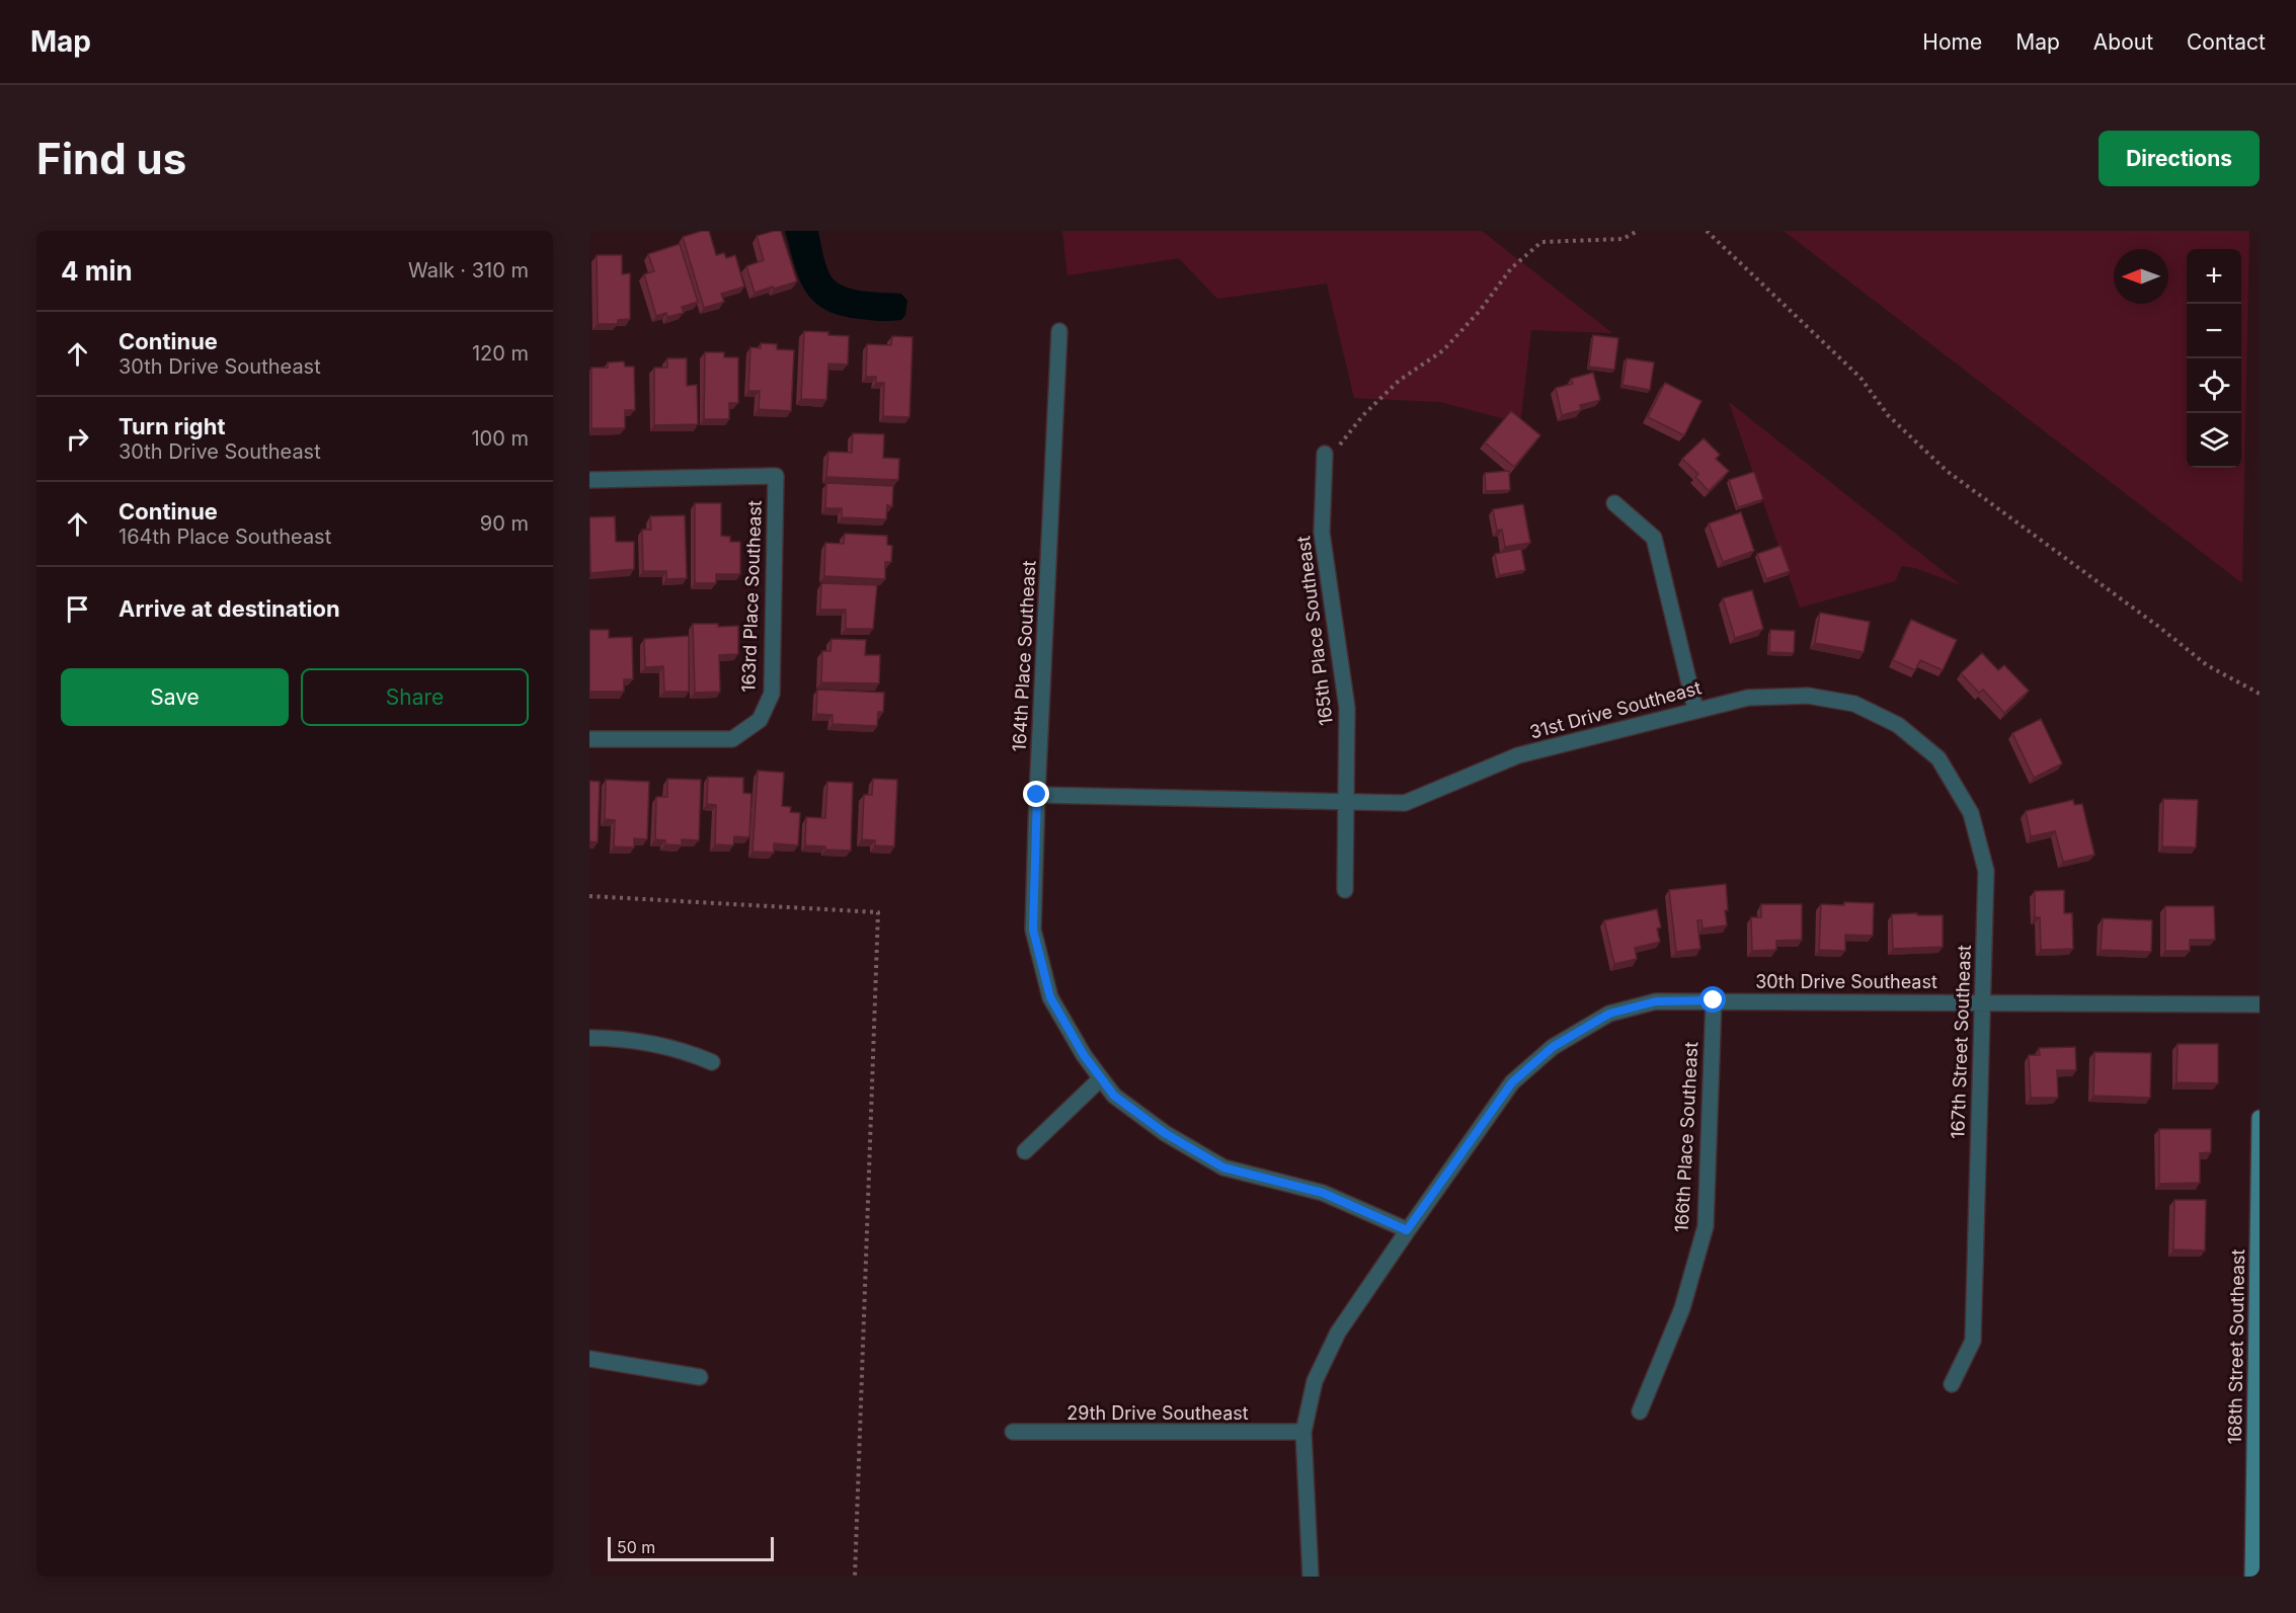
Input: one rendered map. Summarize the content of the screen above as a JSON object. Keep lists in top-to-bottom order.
{
  "streets": {
    "street": [
      "163rd Place Southeast",
      "165th Place Southeast",
      "164th Place Southeast",
      "31st Drive Southeast",
      "30th Drive Southeast",
      "167th Street Southeast",
      "166th Place Southeast",
      "168th Street Southeast",
      "29th Drive Southeast"
    ]
  },
  "crossings": [
    ["165th Place Southeast", "31st Drive Southeast"],
    ["164th Place Southeast", "31st Drive Southeast"],
    ["31st Drive Southeast", "167th Street Southeast"],
    ["30th Drive Southeast", "167th Street Southeast"],
    ["30th Drive Southeast", "166th Place Southeast"]
  ],
  "scale_bar": "50 m",
  "north": "left",
  "page": {
    "header": "Map",
    "nav": [
      "Home",
      "Map",
      "About",
      "Contact"
    ],
    "buttons": [
      "Directions",
      ["Save", "Share"]
    ],
    "title": "Find us",
    "heading": ["4 min", "Walk · 310 m"],
    "map_buttons": ["+", "−"],
    "list": [
      ["Continue", "30th Drive Southeast", "120 m"],
      ["Turn right", "30th Drive Southeast", "100 m"],
      ["Continue", "164th Place Southeast", "90 m"],
      "Arrive at destination"
    ],
    "scale": "50 m"
  }
}
